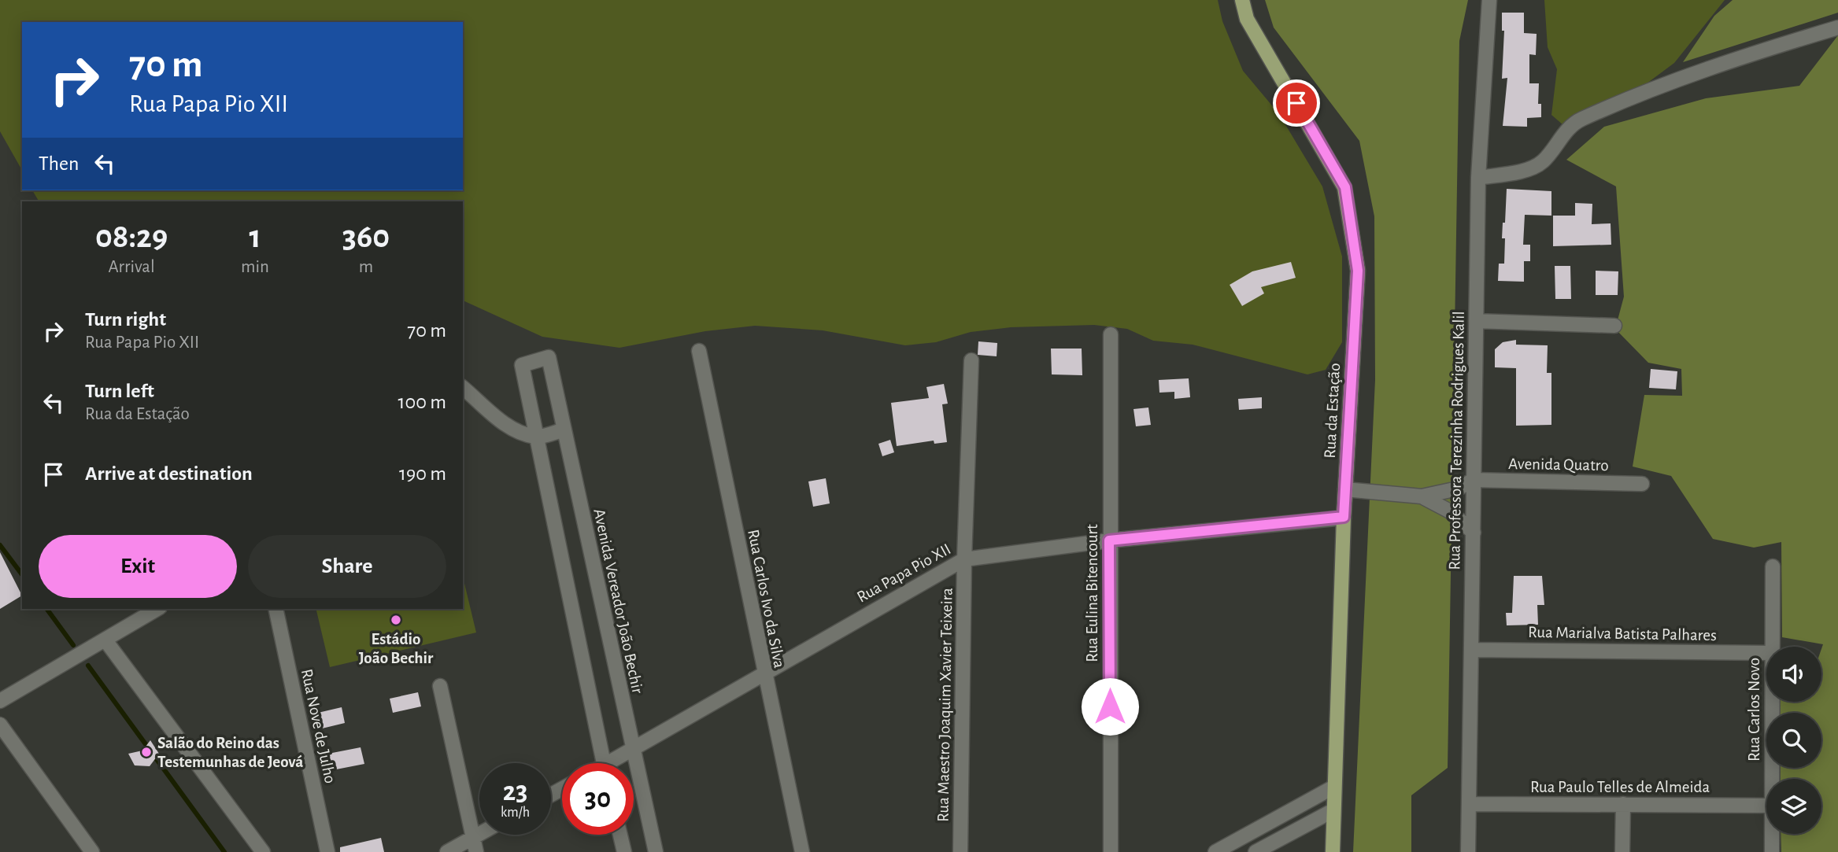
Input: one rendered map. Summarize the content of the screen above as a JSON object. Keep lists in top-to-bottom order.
{
  "streets": {
    "main road": ["Rua da Estação"],
    "street": [
      "Rua Professora Terezinha Rodrigues Kalil",
      "Avenida Quatro",
      "Rua Papa Pio XII",
      "Rua Eulina Bitencourt",
      "Rua Carlos Ivo da Silva",
      "Avenida Vereador João Bechir",
      "Rua Marialva Batista Palhares",
      "Rua Maestro Joaquim Xavier Teixeira",
      "Rua Carlos Novo",
      "Rua Nove de Julho",
      "Rua Paulo Telles de Almeida"
    ]
  },
  "crossings": [
    ["Rua da Estação", "Rua Papa Pio XII"],
    ["Rua Professora Terezinha Rodrigues Kalil", "Avenida Quatro"],
    ["Rua Professora Terezinha Rodrigues Kalil", "Rua Marialva Batista Palhares"],
    ["Rua Professora Terezinha Rodrigues Kalil", "Rua Paulo Telles de Almeida"],
    ["Rua Papa Pio XII", "Rua Eulina Bitencourt"],
    ["Rua Papa Pio XII", "Rua Carlos Ivo da Silva"],
    ["Rua Papa Pio XII", "Avenida Vereador João Bechir"],
    ["Rua Papa Pio XII", "Rua Maestro Joaquim Xavier Teixeira"]
  ],
  "places": ["Estádio João Bechir", "Salão do Reino das Testemunhas de Jeová"],
  "page": {
    "turn": ["70 m", "Rua Papa Pio XII"],
    "then": "Then",
    "eta": [
      "08:29",
      "Arrival",
      "1",
      "min",
      "360",
      "m"
    ],
    "list": [
      {
        "name": "Turn right",
        "note": "Rua Papa Pio XII",
        "value": "70 m"
      },
      {
        "name": "Turn left",
        "note": "Rua da Estação",
        "value": "100 m"
      },
      {
        "name": "Arrive at destination",
        "value": "190 m"
      }
    ],
    "buttons": ["Exit", "Share"],
    "speed": "23 km/h",
    "limit": "30"
  }
}
